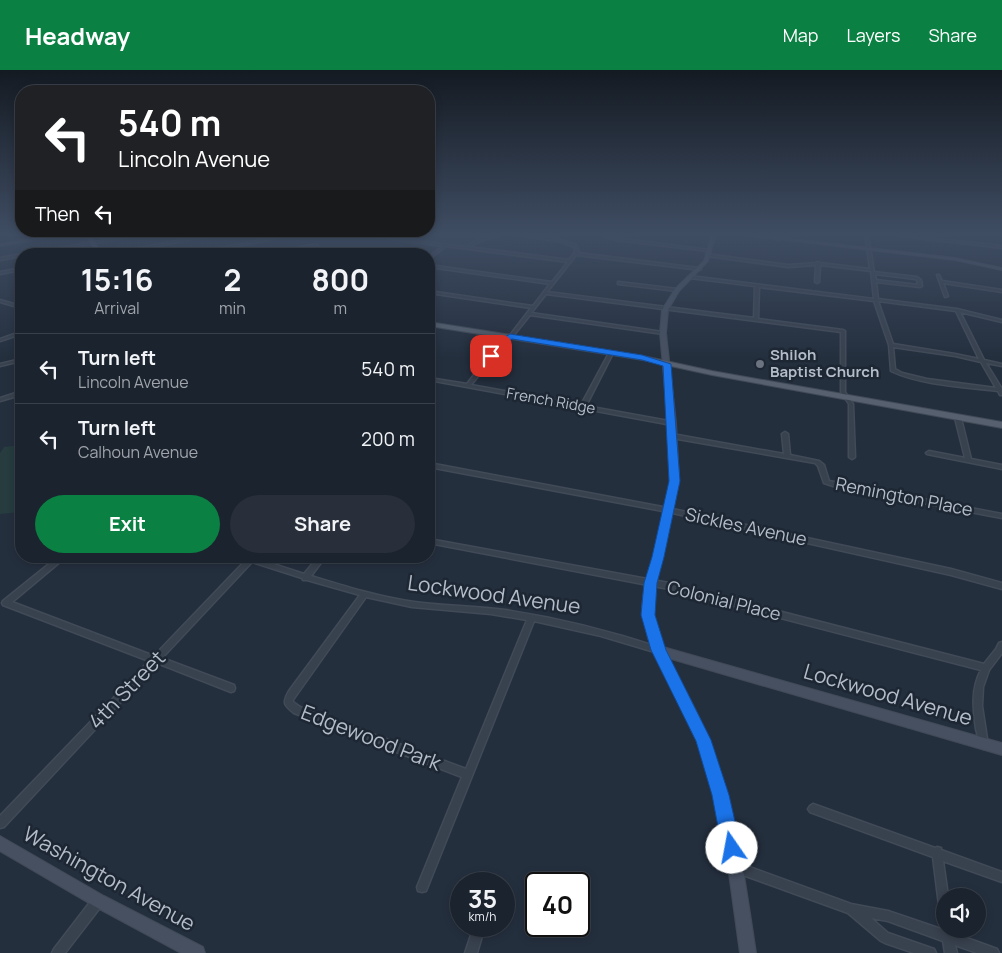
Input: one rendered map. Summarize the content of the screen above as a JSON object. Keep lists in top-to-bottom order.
{
  "streets": {
    "street": [
      "French Ridge",
      "Remington Place",
      "Sickles Avenue",
      "Lockwood Avenue",
      "Colonial Place",
      "4th Street",
      "Edgewood Park",
      "Washington Avenue"
    ]
  },
  "crossings": [
    ["Lockwood Avenue", "Edgewood Park"]
  ],
  "places": ["Shiloh Baptist Church"],
  "page": {
    "header": "Headway",
    "nav": ["Map", "Layers", "Share"],
    "turn": ["540 m", "Lincoln Avenue"],
    "then": "Then",
    "eta": [
      "15:16",
      "Arrival",
      "2",
      "min",
      "800",
      "m"
    ],
    "list": [
      {
        "name": "Turn left",
        "note": "Lincoln Avenue",
        "value": "540 m"
      },
      {
        "name": "Turn left",
        "note": "Calhoun Avenue",
        "value": "200 m"
      }
    ],
    "buttons": ["Exit", "Share"],
    "speed": "35 km/h",
    "limit": "40"
  }
}
